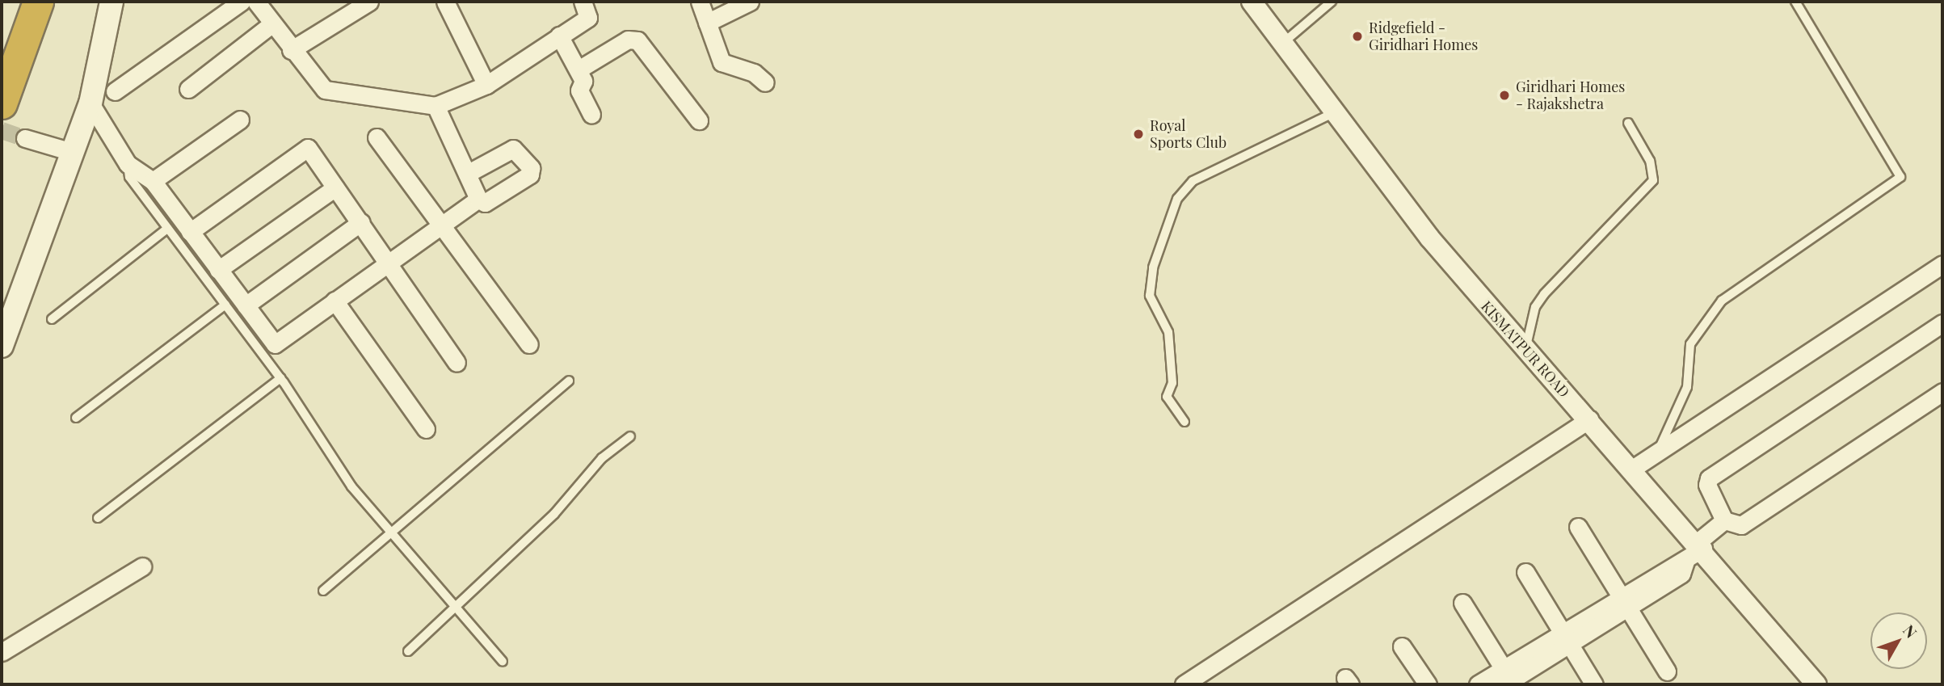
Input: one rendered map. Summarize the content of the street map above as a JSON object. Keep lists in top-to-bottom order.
{
  "streets": {
    "street": ["KISMATPUR ROAD"]
  },
  "places": ["Ridgefield - Giridhari Homes", "Giridhari Homes - Rajakshetra", "Royal Sports Club"],
  "north": "top right"
}
